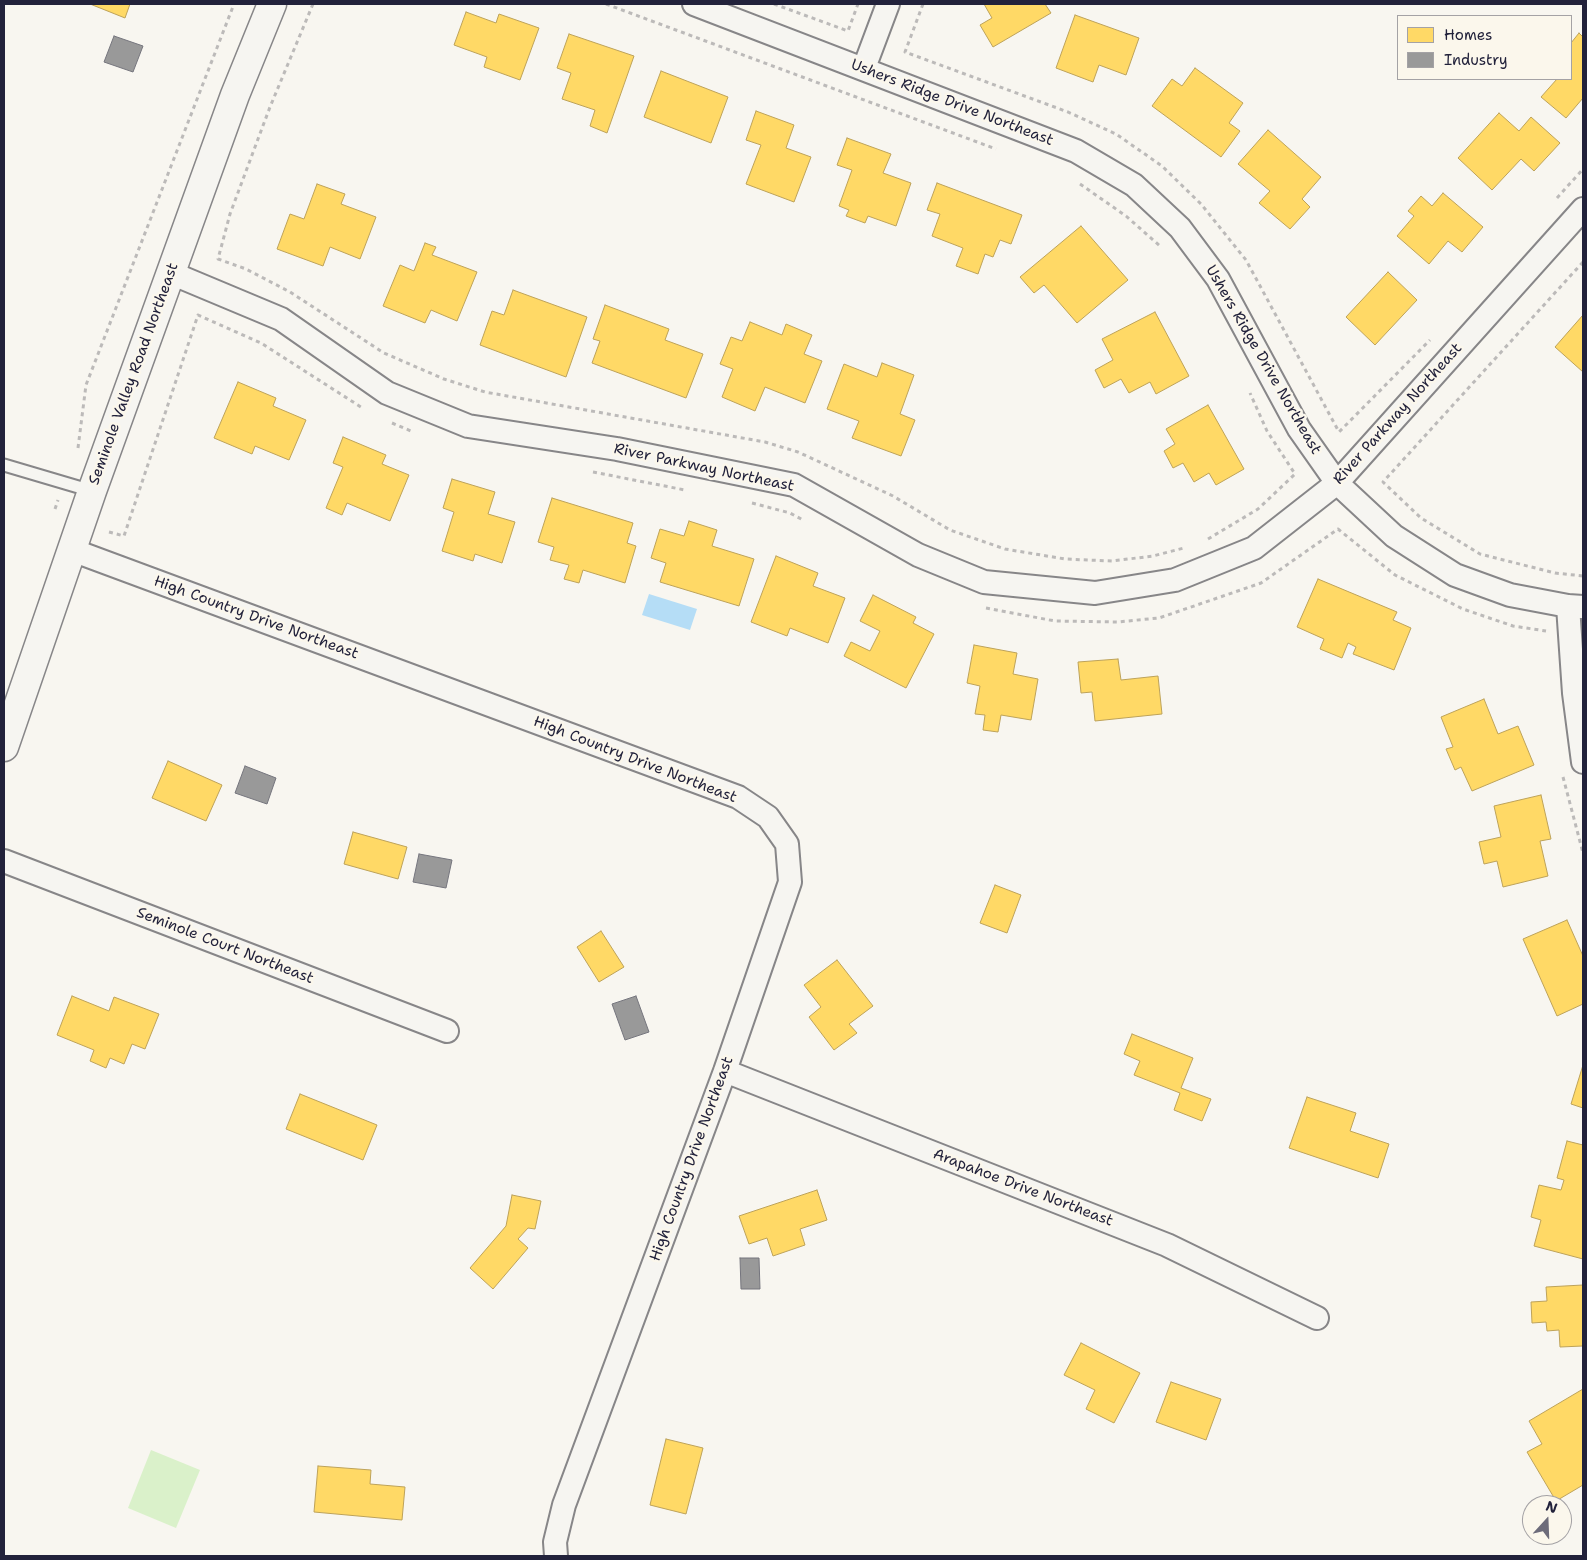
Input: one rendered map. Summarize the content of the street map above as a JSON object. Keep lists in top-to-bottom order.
{
  "streets": {
    "street": [
      "Ushers Ridge Drive Northeast",
      "Seminole Valley Road Northeast",
      "River Parkway Northeast",
      "High Country Drive Northeast",
      "Seminole Court Northeast",
      "Arapahoe Drive Northeast"
    ]
  },
  "crossings": [
    ["Ushers Ridge Drive Northeast", "River Parkway Northeast"],
    ["Seminole Valley Road Northeast", "River Parkway Northeast"],
    ["Seminole Valley Road Northeast", "High Country Drive Northeast"],
    ["High Country Drive Northeast", "Arapahoe Drive Northeast"]
  ],
  "legend": ["Homes", "Industry"],
  "north": "top"
}
